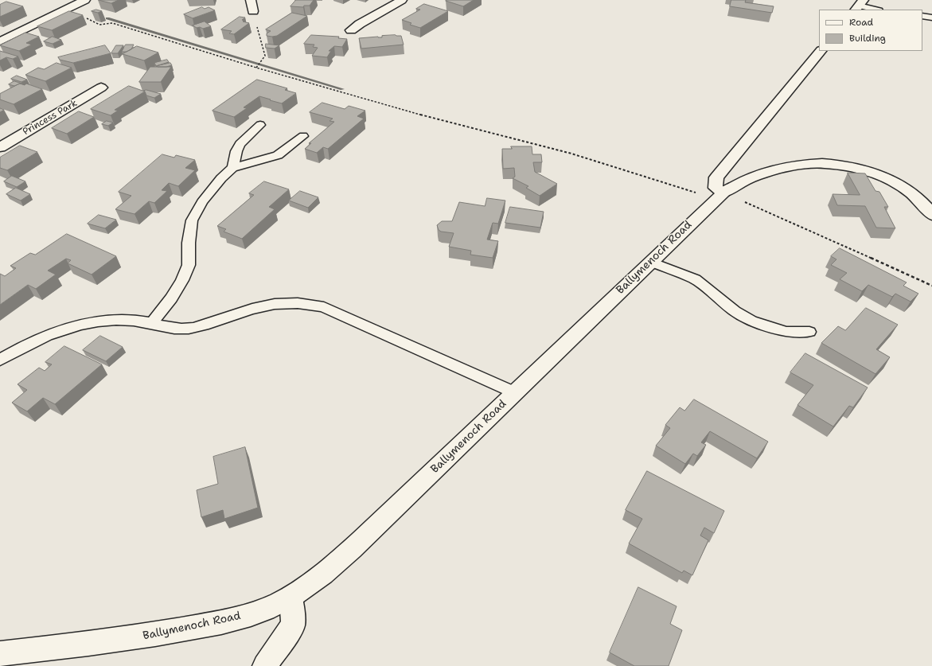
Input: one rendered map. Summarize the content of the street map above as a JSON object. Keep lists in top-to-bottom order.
{
  "streets": {
    "street": ["Princess Park", "Ballymenoch Road"]
  },
  "legend": ["Road", "Building"]
}
